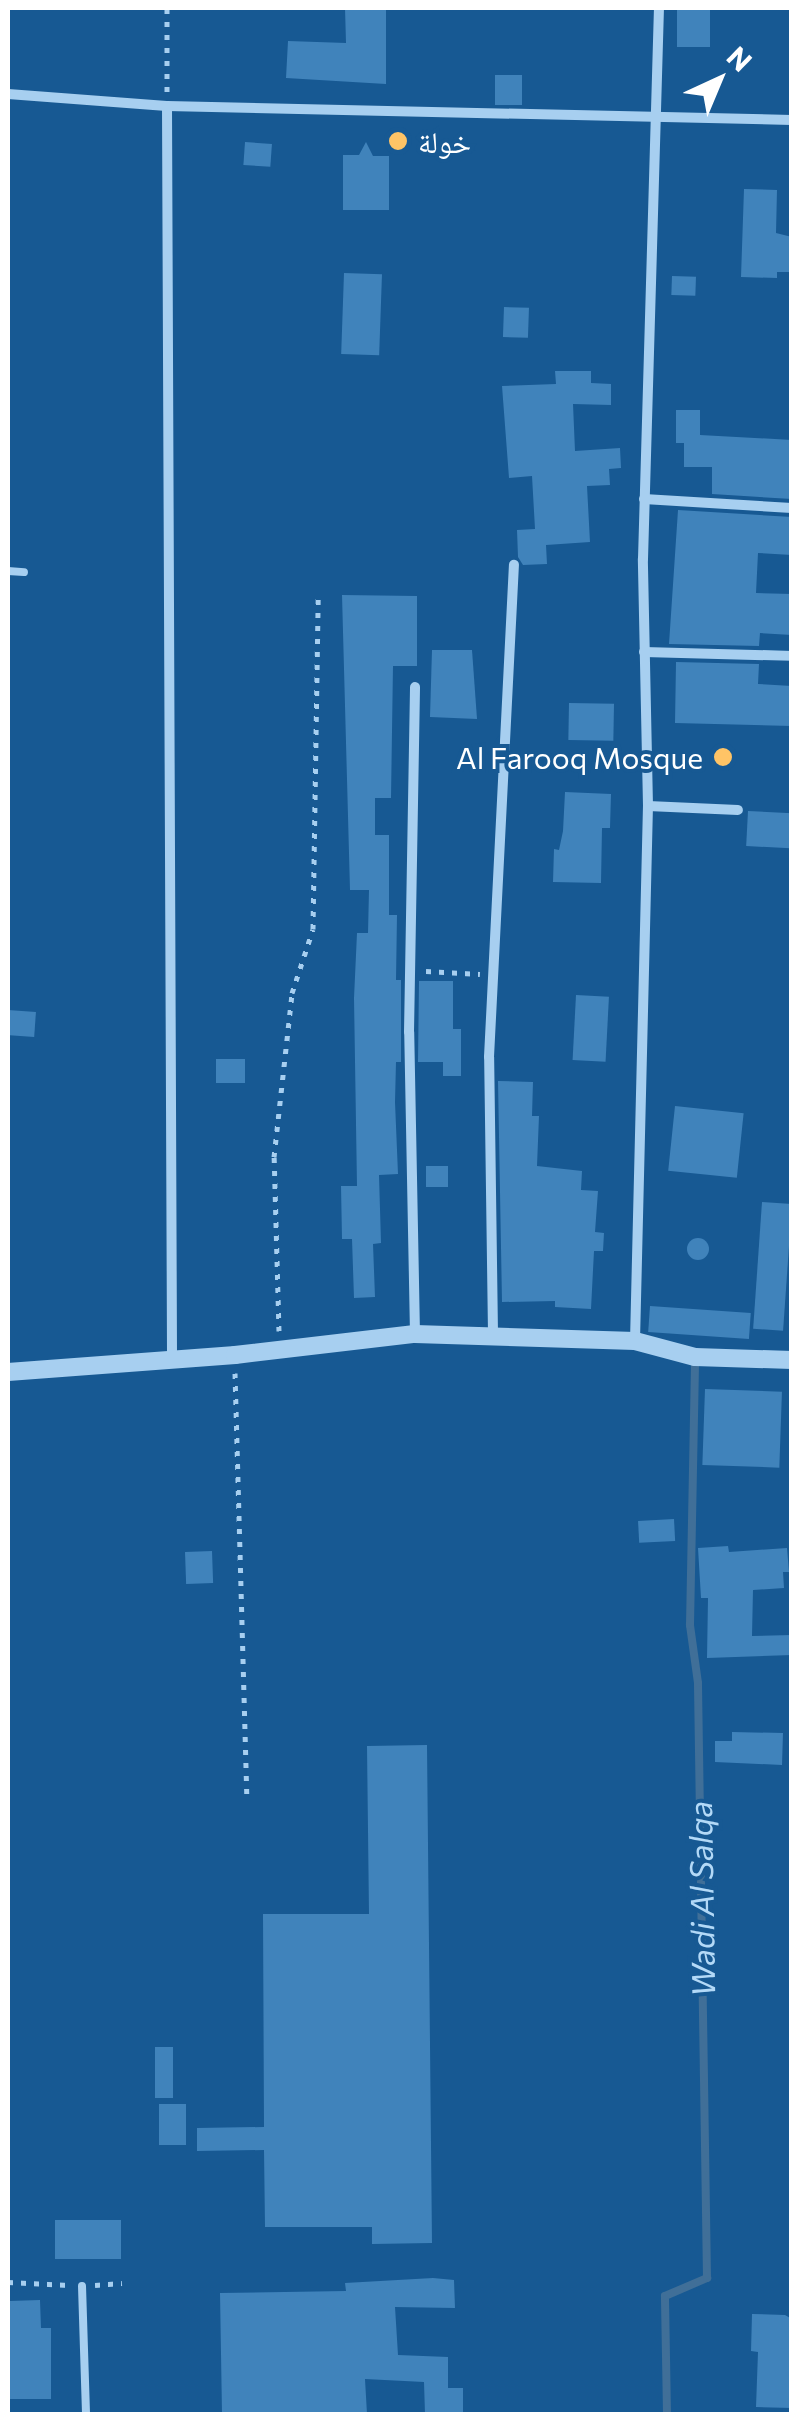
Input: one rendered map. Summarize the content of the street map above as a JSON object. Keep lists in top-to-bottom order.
{
  "water": ["Wadi Al Salqa"],
  "places": ["خولة", "Al Farooq Mosque"],
  "north": "top right"
}
